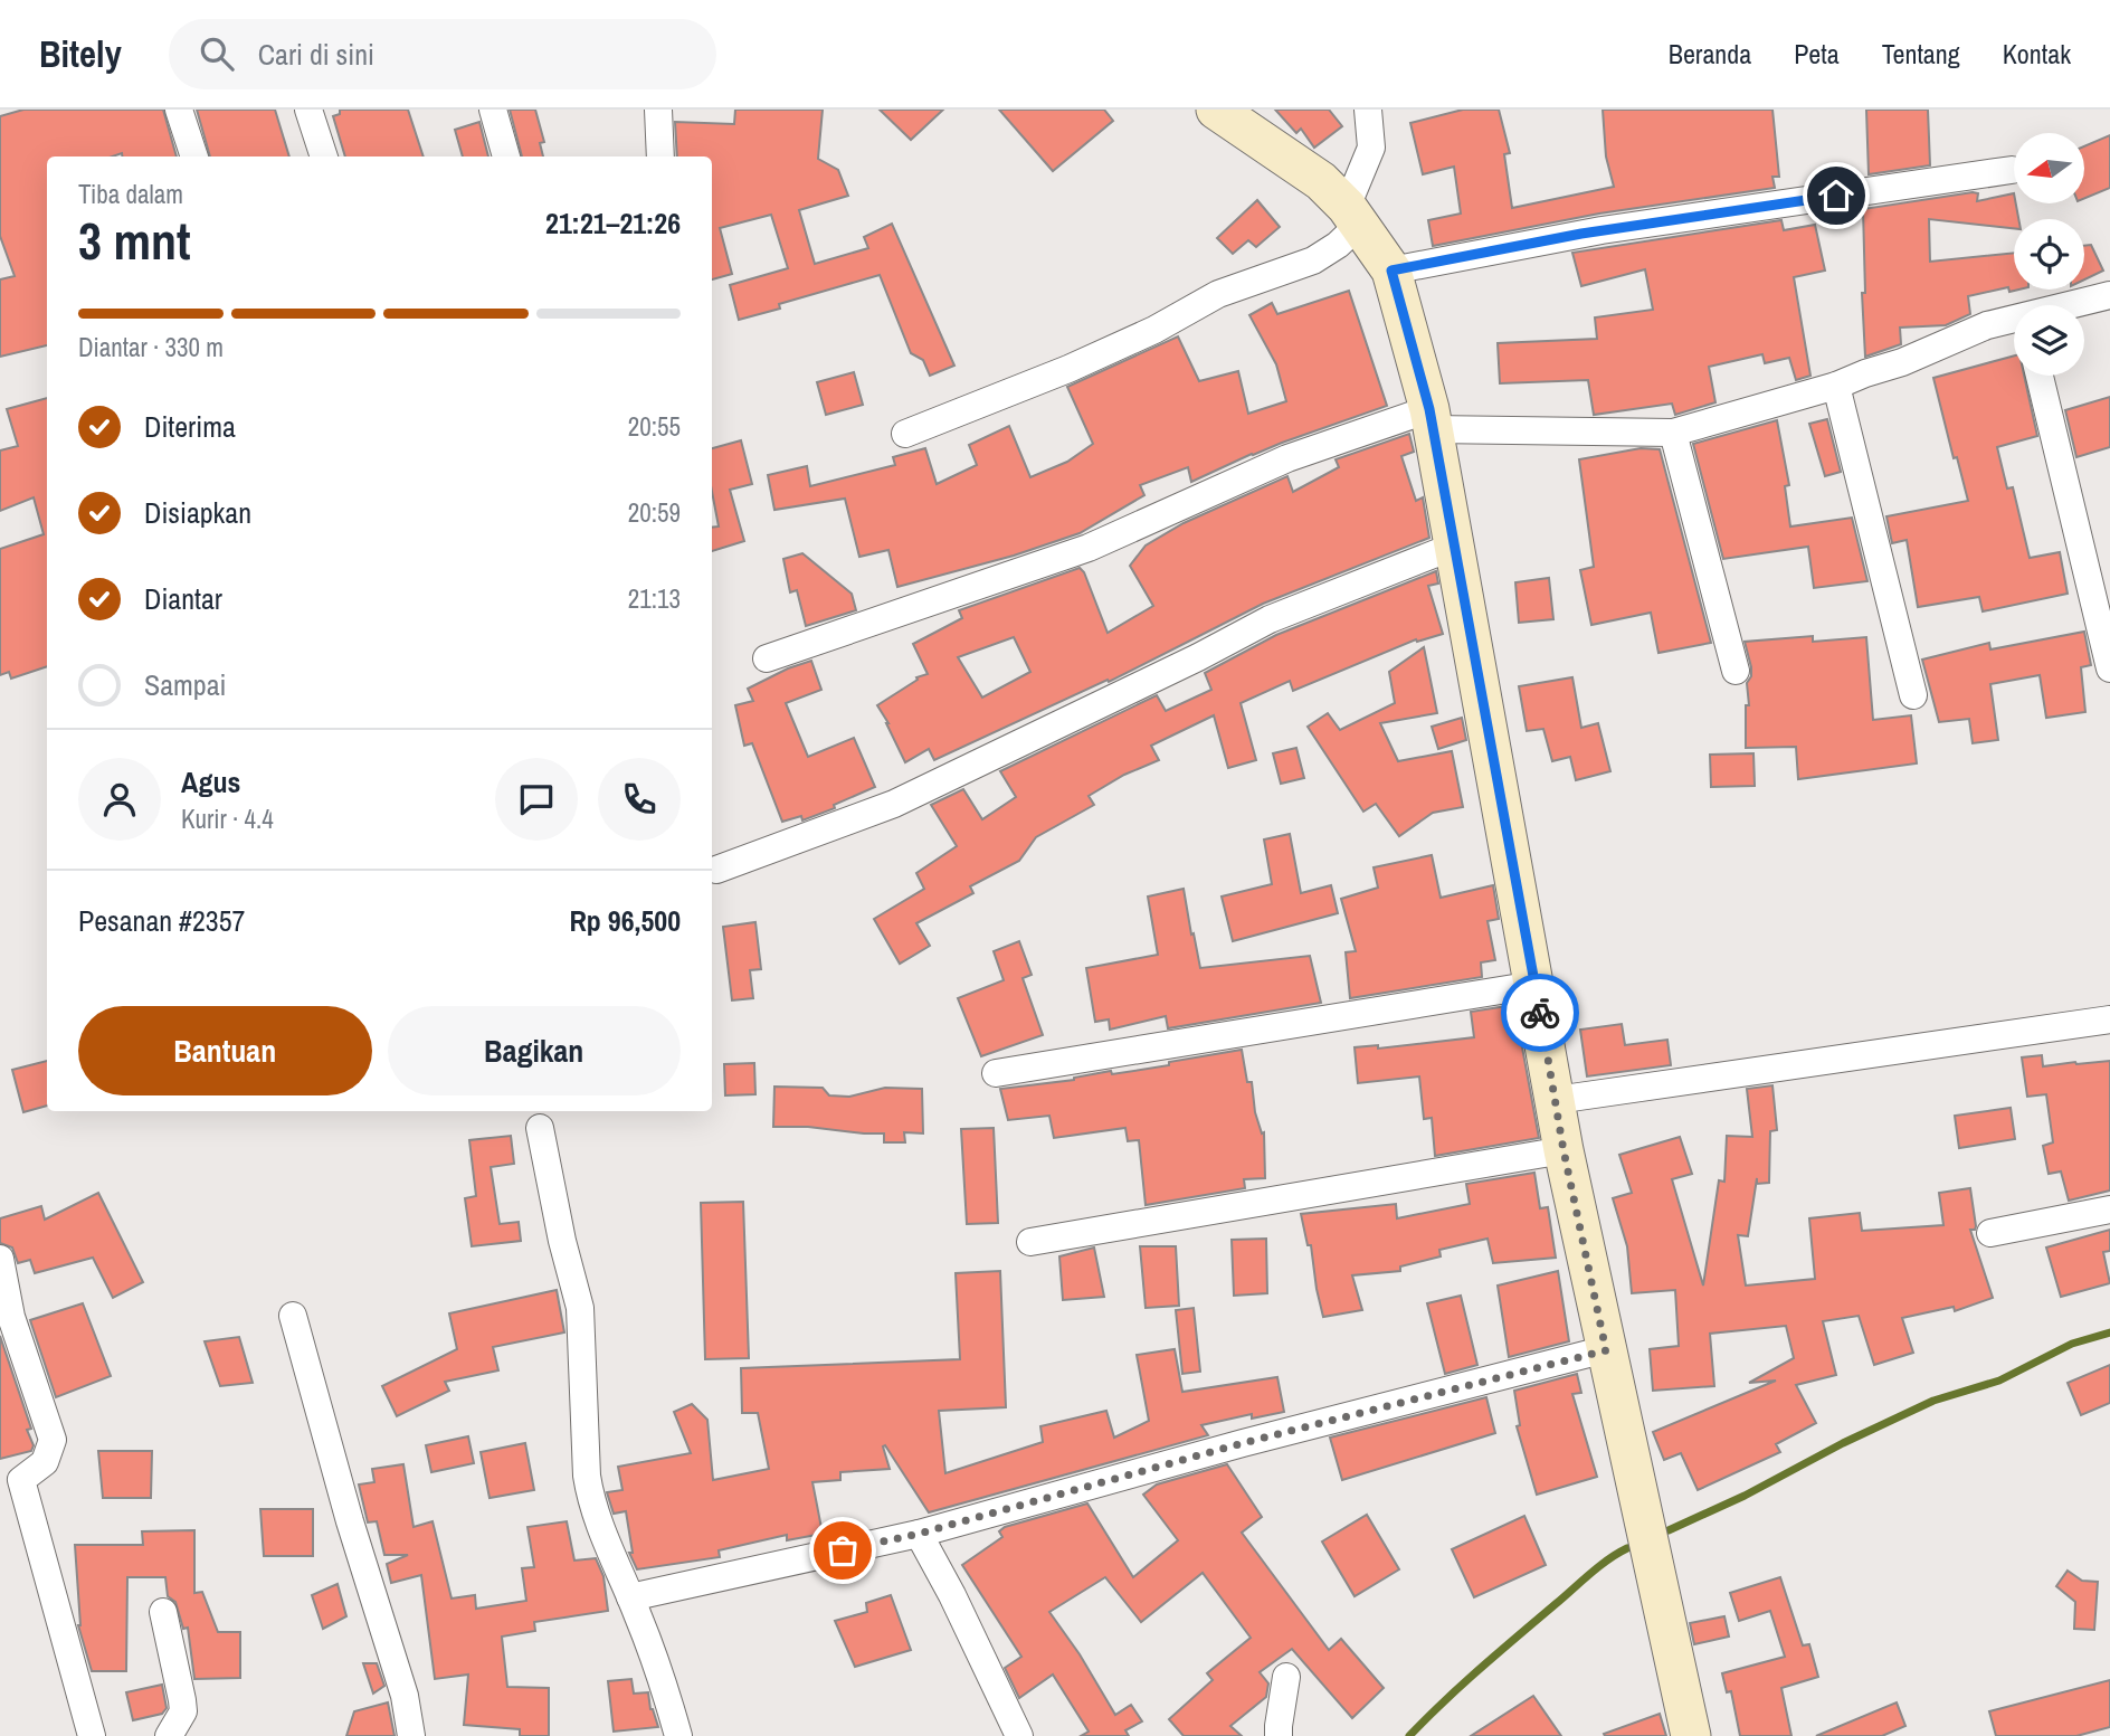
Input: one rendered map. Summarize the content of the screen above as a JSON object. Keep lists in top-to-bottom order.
{
  "north": "left",
  "page": {
    "header": "Bitely",
    "search": "Cari di sini",
    "nav": [
      "Beranda",
      "Peta",
      "Tentang",
      "Kontak"
    ],
    "heading": ["3 mnt", "Tiba dalam", "21:21–21:26"],
    "panel": [
      "Agus",
      "Kurir · 4.4",
      "Pesanan #2357",
      "Rp 96,500"
    ],
    "bar": "Diantar · 330 m",
    "list": [
      ["Diterima", "20:55"],
      ["Disiapkan", "20:59"],
      ["Diantar", "21:13"],
      "Sampai"
    ],
    "buttons": ["Bantuan", "Bagikan"]
  }
}
